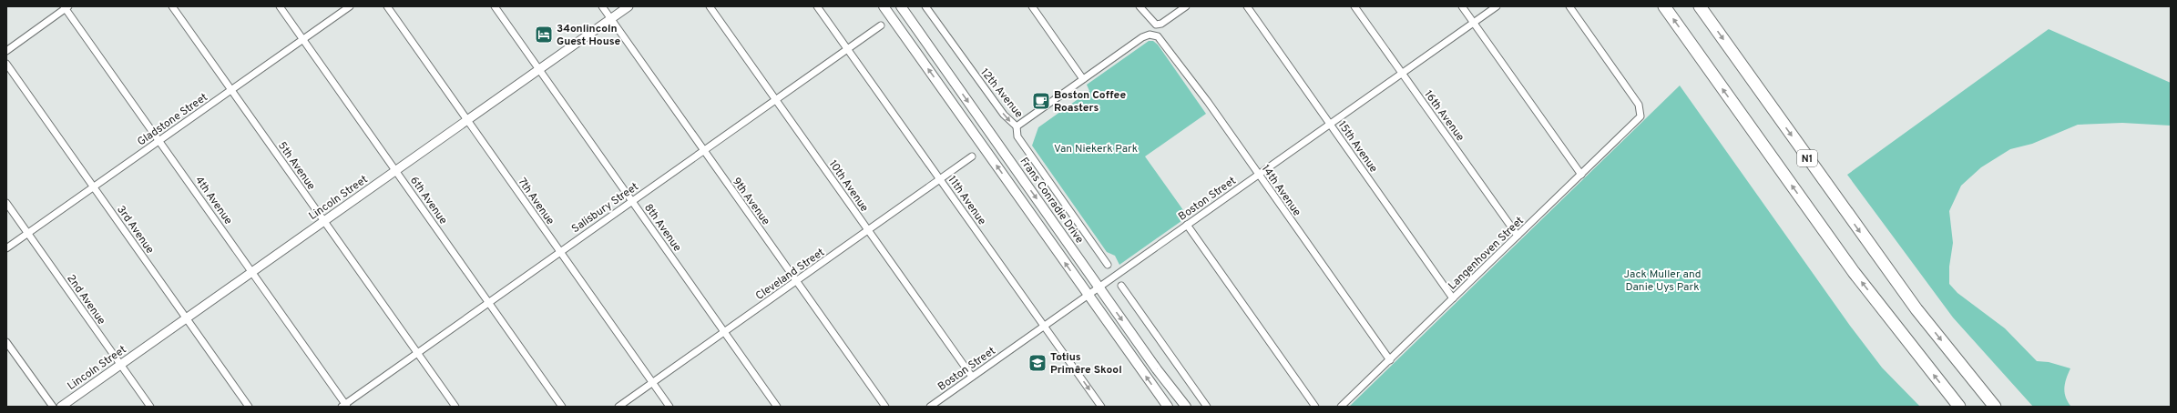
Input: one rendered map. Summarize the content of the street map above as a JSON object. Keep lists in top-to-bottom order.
{
  "streets": {
    "highway": ["N1"],
    "main road": ["Frans Conradie Drive"],
    "street": [
      "12th Avenue",
      "16th Avenue",
      "Gladstone Street",
      "15th Avenue",
      "5th Avenue",
      "10th Avenue",
      "14th Avenue",
      "Lincoln Street",
      "Boston Street",
      "4th Avenue",
      "6th Avenue",
      "11th Avenue",
      "7th Avenue",
      "9th Avenue",
      "Salisbury Street",
      "8th Avenue",
      "3rd Avenue",
      "Langenhoven Street",
      "Cleveland Street",
      "2nd Avenue"
    ]
  },
  "crossings": [
    ["16th Avenue", "Boston Street"],
    ["16th Avenue", "Langenhoven Street"],
    ["Gladstone Street", "5th Avenue"],
    ["Gladstone Street", "4th Avenue"],
    ["Gladstone Street", "6th Avenue"],
    ["Gladstone Street", "3rd Avenue"],
    ["Gladstone Street", "2nd Avenue"],
    ["15th Avenue", "Boston Street"],
    ["15th Avenue", "Langenhoven Street"],
    ["5th Avenue", "Lincoln Street"],
    ["5th Avenue", "Salisbury Street"],
    ["10th Avenue", "Boston Street"],
    ["10th Avenue", "Salisbury Street"],
    ["10th Avenue", "Cleveland Street"],
    ["14th Avenue", "Boston Street"],
    ["14th Avenue", "Langenhoven Street"],
    ["Lincoln Street", "4th Avenue"],
    ["Lincoln Street", "6th Avenue"],
    ["Lincoln Street", "7th Avenue"],
    ["Lincoln Street", "9th Avenue"],
    ["Lincoln Street", "8th Avenue"],
    ["Lincoln Street", "3rd Avenue"],
    ["Lincoln Street", "2nd Avenue"],
    ["Boston Street", "11th Avenue"],
    ["Boston Street", "Frans Conradie Drive"],
    ["4th Avenue", "Salisbury Street"],
    ["6th Avenue", "Salisbury Street"],
    ["11th Avenue", "Salisbury Street"],
    ["11th Avenue", "Cleveland Street"],
    ["7th Avenue", "Salisbury Street"],
    ["7th Avenue", "Cleveland Street"],
    ["9th Avenue", "Salisbury Street"],
    ["9th Avenue", "Cleveland Street"],
    ["Salisbury Street", "8th Avenue"],
    ["8th Avenue", "Cleveland Street"]
  ],
  "one_way": ["12th Avenue"],
  "parks": ["Van Niekerk Park", "Jack Muller and Danie Uys Park"],
  "places": {
    "hotel": ["34onlincoln Guest House"],
    "cafe": ["Boston Coffee Roasters"],
    "school or university": ["Totius Primêre Skool"]
  }
}
